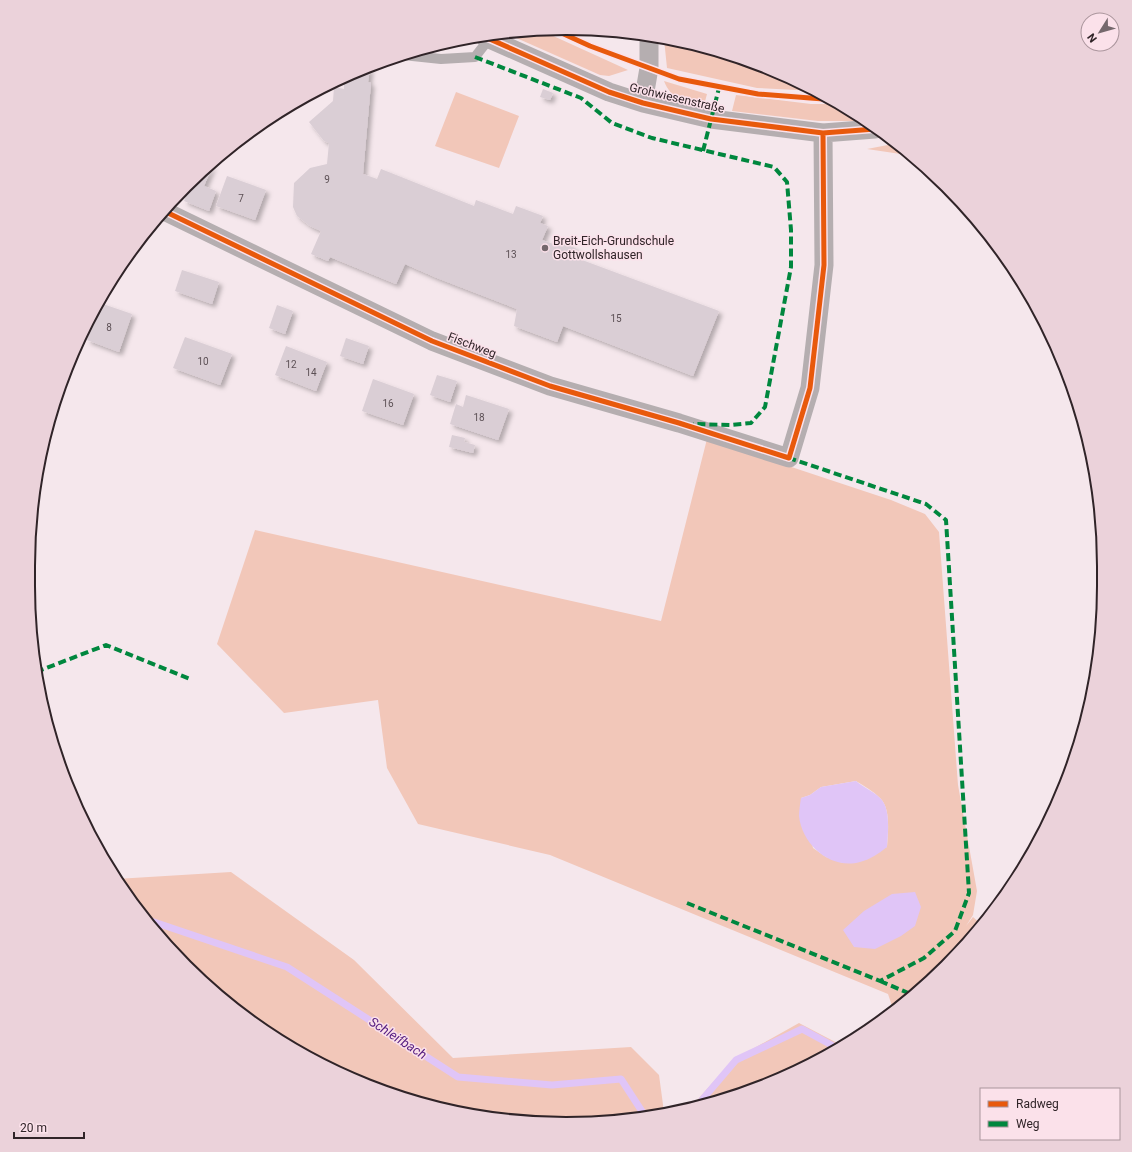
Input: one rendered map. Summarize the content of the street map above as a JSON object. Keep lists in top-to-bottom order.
{
  "streets": {
    "street": ["Grohwiesenstraße", "Fischweg"]
  },
  "crossings": [
    ["Grohwiesenstraße", "Fischweg"]
  ],
  "water": ["Schleifbach"],
  "places": ["Breit-Eich-Grundschule Gottwollshausen"],
  "house_numbers": [
    "9",
    "7",
    "13",
    "15",
    "8",
    "10",
    "12",
    "14",
    "16",
    "18"
  ],
  "legend": ["Radweg", "Weg"],
  "scale_bar": "20 m",
  "north": "bottom left"
}
